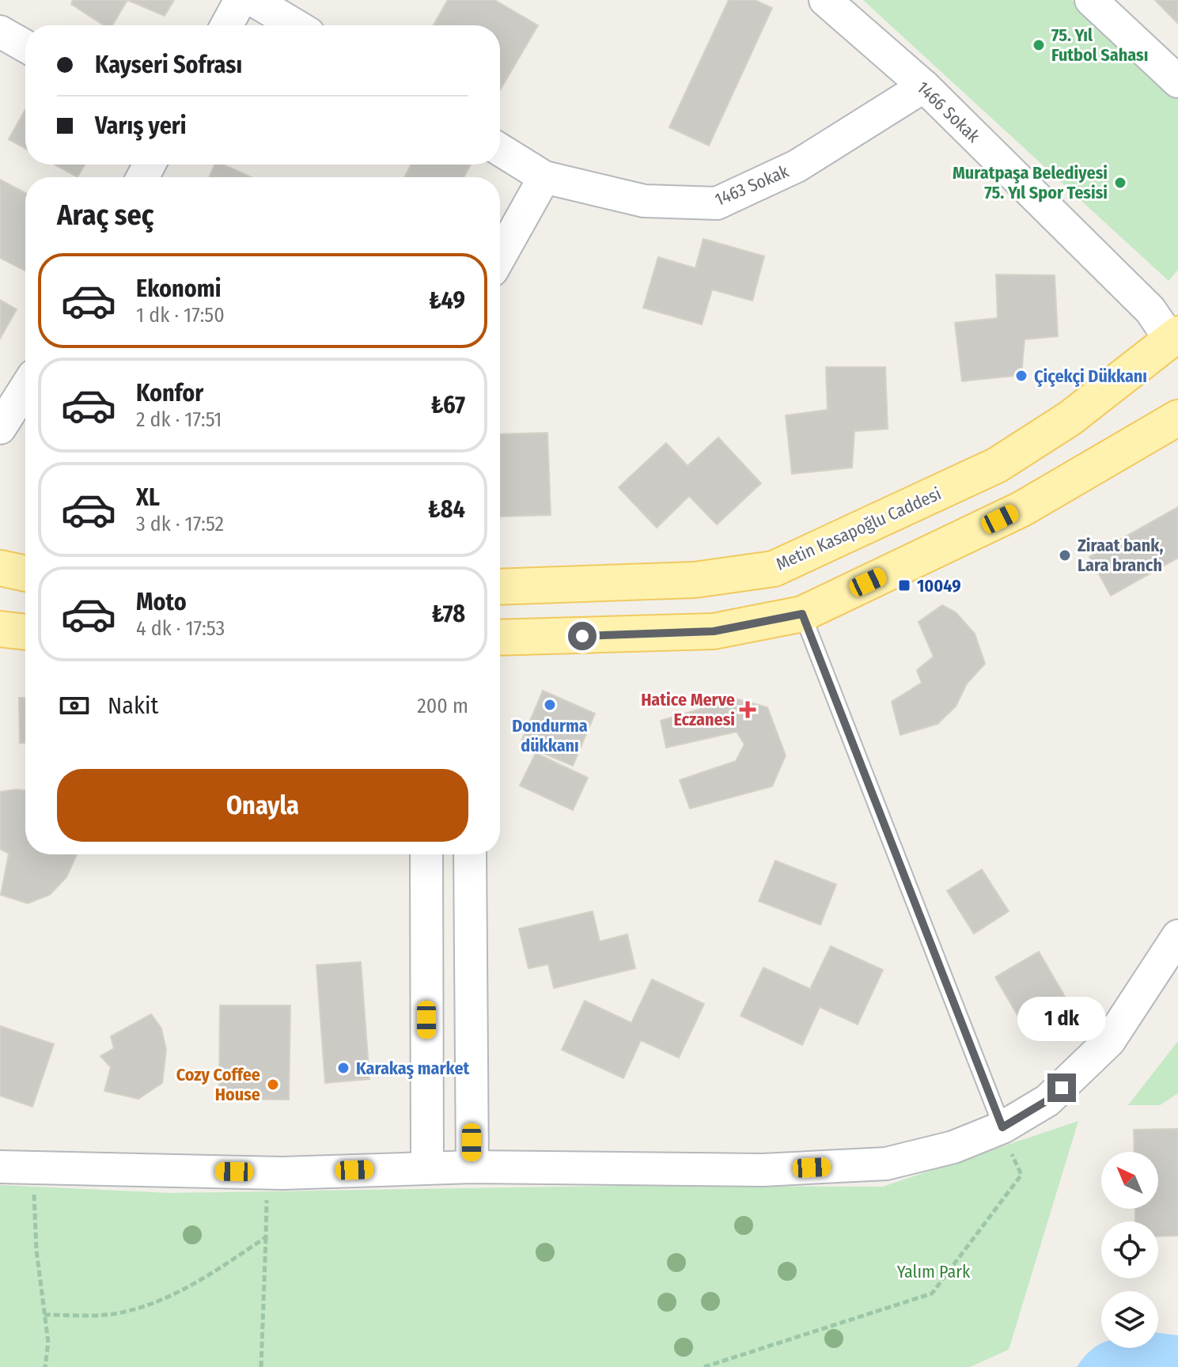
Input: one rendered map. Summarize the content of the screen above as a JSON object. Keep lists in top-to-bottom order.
{
  "streets": {
    "main road": ["Metin Kasapoğlu Caddesi"],
    "street": ["1466 Sokak", "1463 Sokak"]
  },
  "crossings": [
    ["1466 Sokak", "1463 Sokak"],
    ["1466 Sokak", "Metin Kasapoğlu Caddesi"]
  ],
  "parks": ["Yalım Park"],
  "places": {
    "other": [
      "75. Yıl Futbol Sahası",
      "Muratpaşa Belediyesi 75. Yıl Spor Tesisi",
      "Çiçekçi Dükkanı",
      "Ziraat bank, Lara branch",
      "Dondurma dükkanı",
      "Karakaş market",
      "Cozy Coffee House"
    ],
    "transit": ["10049"],
    "health": ["Hatice Merve Eczanesi"]
  },
  "north": "top left",
  "page": {
    "banner": ["Kayseri Sofrası", "Varış yeri"],
    "heading": "Araç seç",
    "list": [
      {
        "name": "Ekonomi",
        "note": "1 dk · 17:50",
        "value": "₺49"
      },
      {
        "name": "Konfor",
        "note": "2 dk · 17:51",
        "value": "₺67"
      },
      {
        "name": "XL",
        "note": "3 dk · 17:52",
        "value": "₺84"
      },
      {
        "name": "Moto",
        "note": "4 dk · 17:53",
        "value": "₺78"
      }
    ],
    "pay": ["Nakit", "200 m"],
    "buttons": "Onayla",
    "bubble": "1 dk"
  }
}
